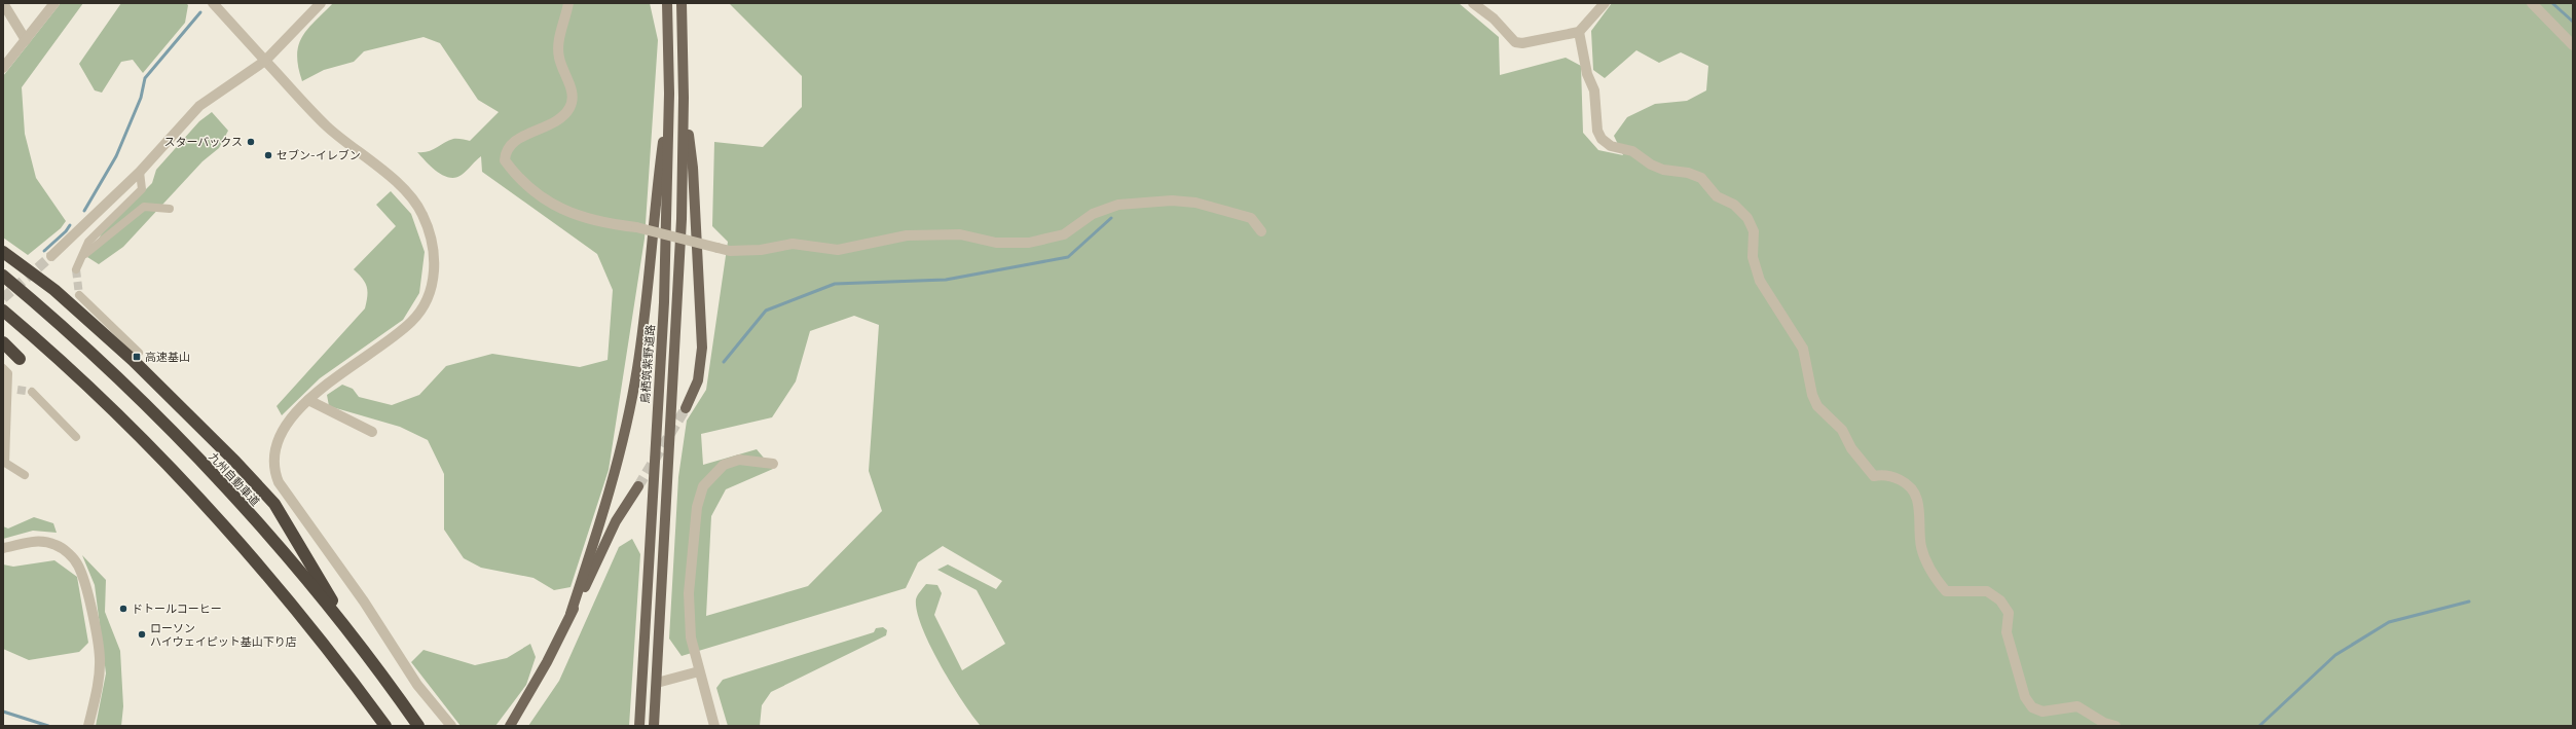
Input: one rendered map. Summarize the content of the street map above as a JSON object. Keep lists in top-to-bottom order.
{
  "streets": {
    "highway": ["九州自動車道"],
    "main road": ["鳥栖筑紫野道路"]
  },
  "places": {
    "other": [
      "スターバックス",
      "セブン-イレブン",
      "ドトールコーヒー",
      "ローソン ハイウェイピット基山下り店"
    ],
    "transit": ["高速基山"]
  }
}
